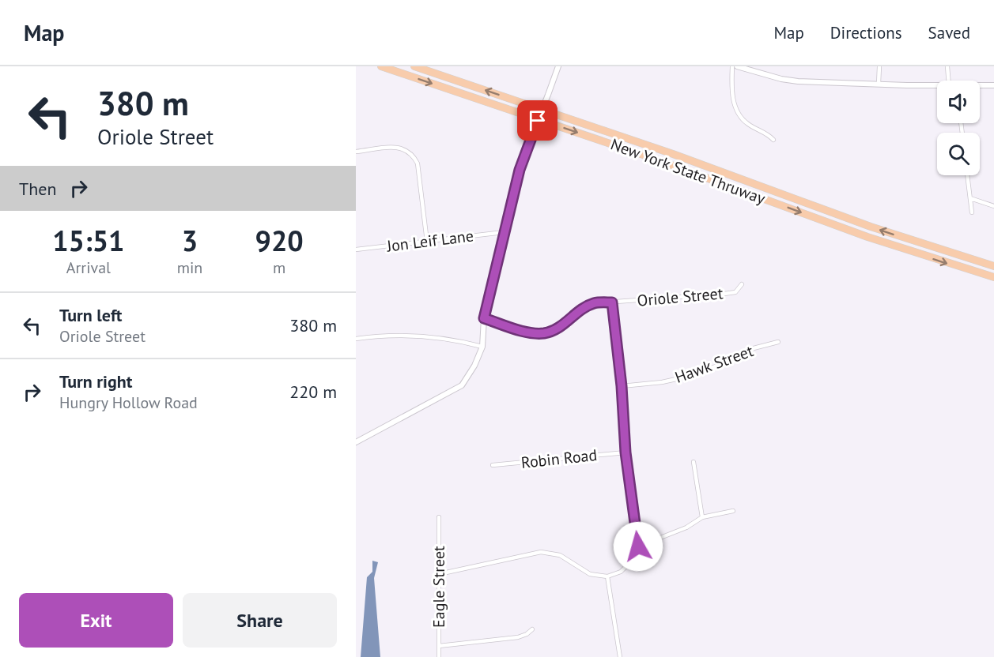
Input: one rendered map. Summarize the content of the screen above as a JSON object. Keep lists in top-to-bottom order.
{
  "streets": {
    "highway": ["New York State Thruway"],
    "street": [
      "Jon Leif Lane",
      "Oriole Street",
      "Hawk Street",
      "Robin Road",
      "Eagle Street"
    ]
  },
  "page": {
    "header": "Map",
    "nav": ["Map", "Directions", "Saved"],
    "turn": ["380 m", "Oriole Street"],
    "then": "Then",
    "eta": [
      "15:51",
      "Arrival",
      "3",
      "min",
      "920",
      "m"
    ],
    "list": [
      {
        "name": "Turn left",
        "note": "Oriole Street",
        "value": "380 m"
      },
      {
        "name": "Turn right",
        "note": "Hungry Hollow Road",
        "value": "220 m"
      }
    ],
    "buttons": ["Exit", "Share"]
  }
}
